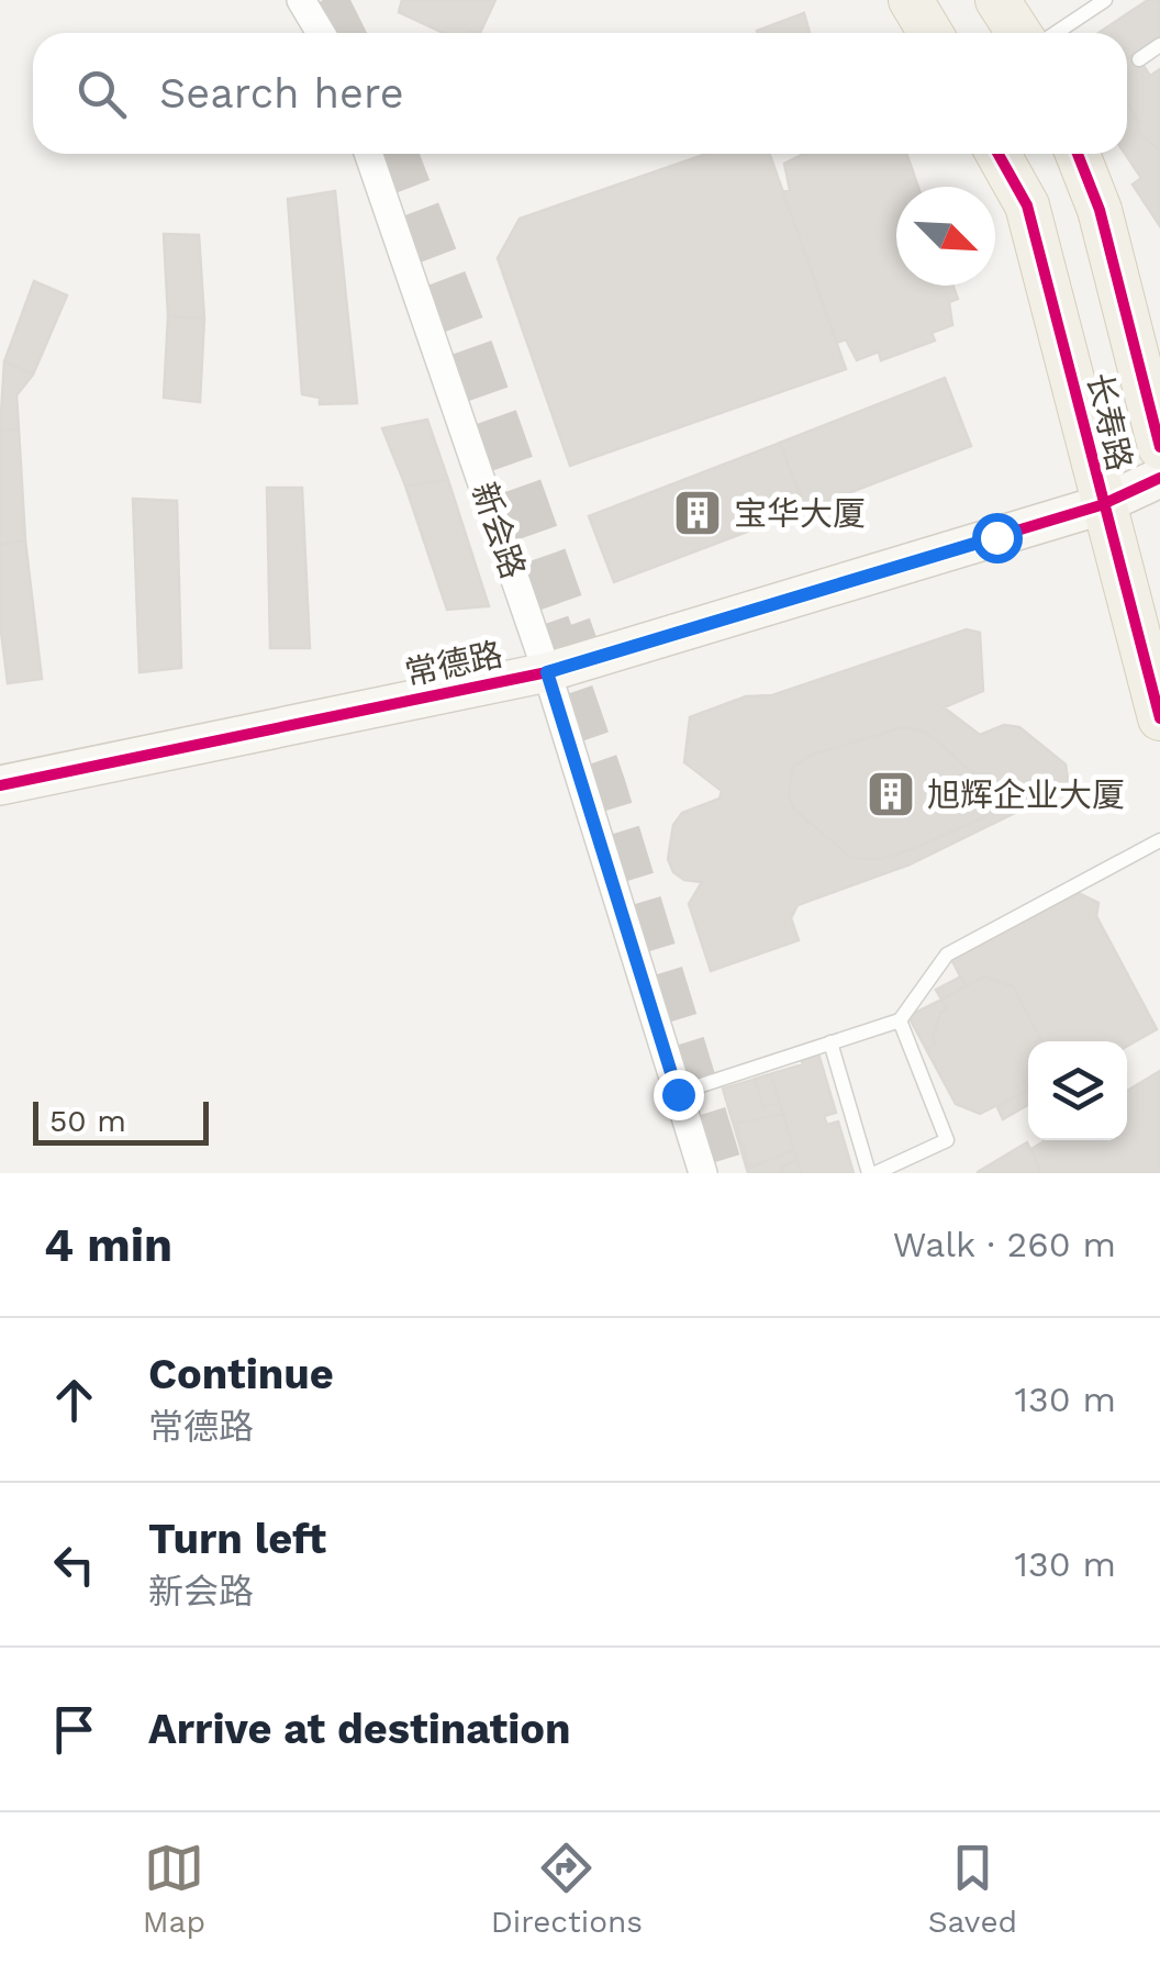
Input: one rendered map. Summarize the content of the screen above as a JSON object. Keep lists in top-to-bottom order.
{
  "streets": {
    "main road": ["长寿路", "常德路"],
    "street": ["新会路"]
  },
  "crossings": [
    ["长寿路", "常德路"],
    ["新会路", "常德路"]
  ],
  "places": {
    "building": ["宝华大厦", "旭辉企业大厦"]
  },
  "scale_bar": "50 m",
  "north": "bottom right",
  "page": {
    "search": "Search here",
    "scale": "50 m",
    "heading": ["4 min", "Walk · 260 m"],
    "list": [
      ["Continue", "常德路", "130 m"],
      ["Turn left", "新会路", "130 m"],
      "Arrive at destination"
    ],
    "nav": ["Map", "Directions", "Saved"]
  }
}
